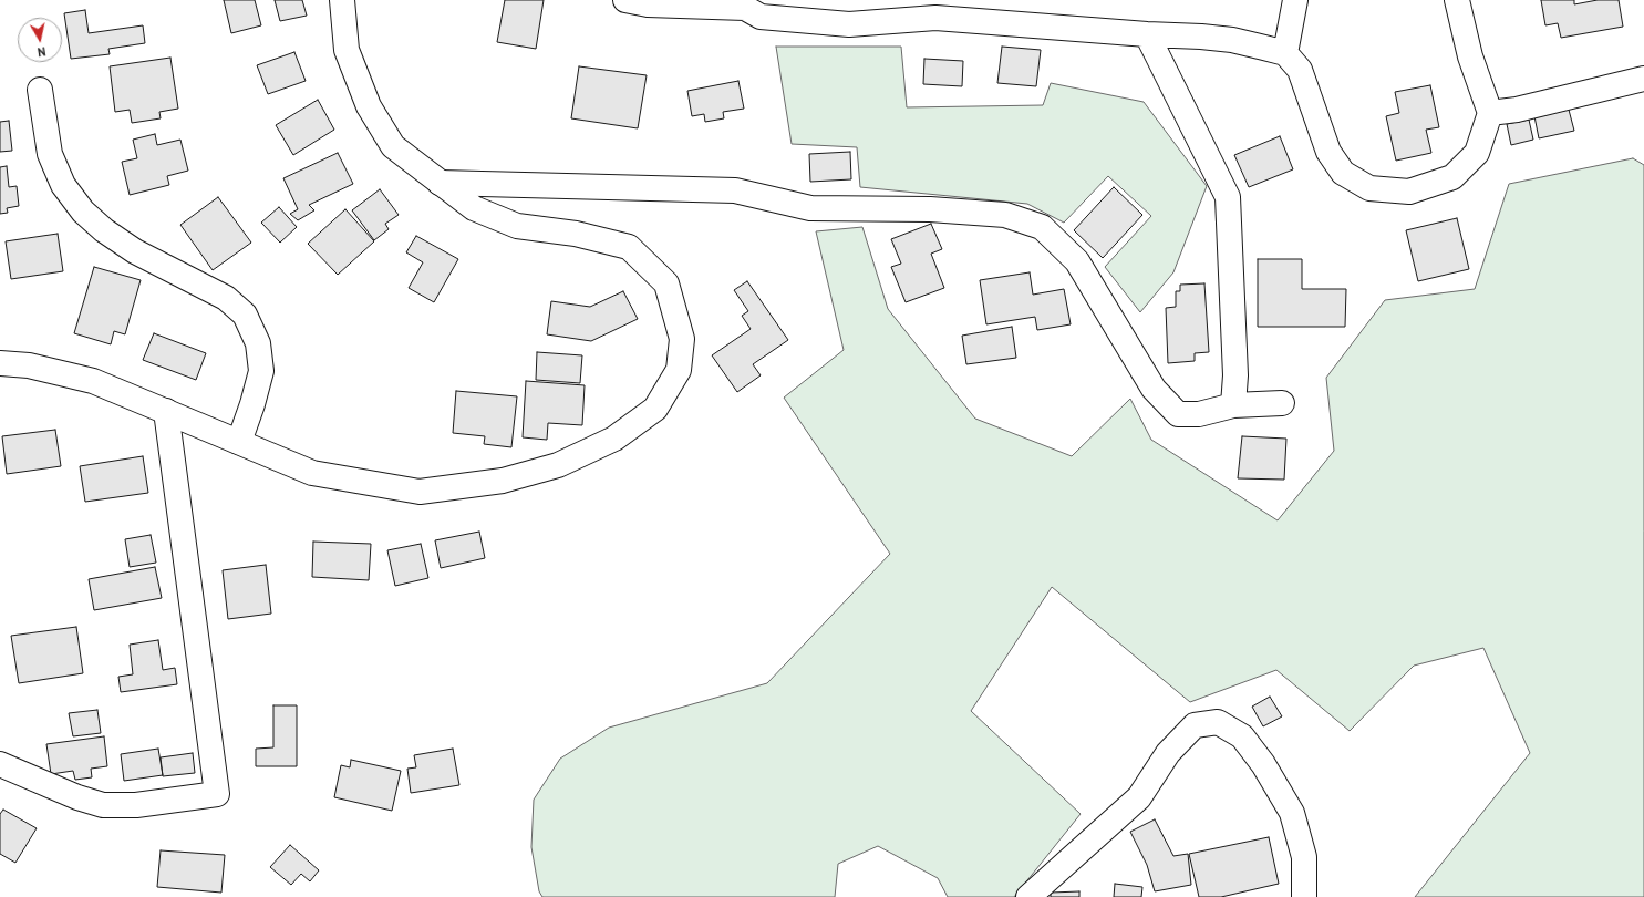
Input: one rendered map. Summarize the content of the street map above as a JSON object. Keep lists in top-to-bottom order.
{
  "north": "bottom"
}
